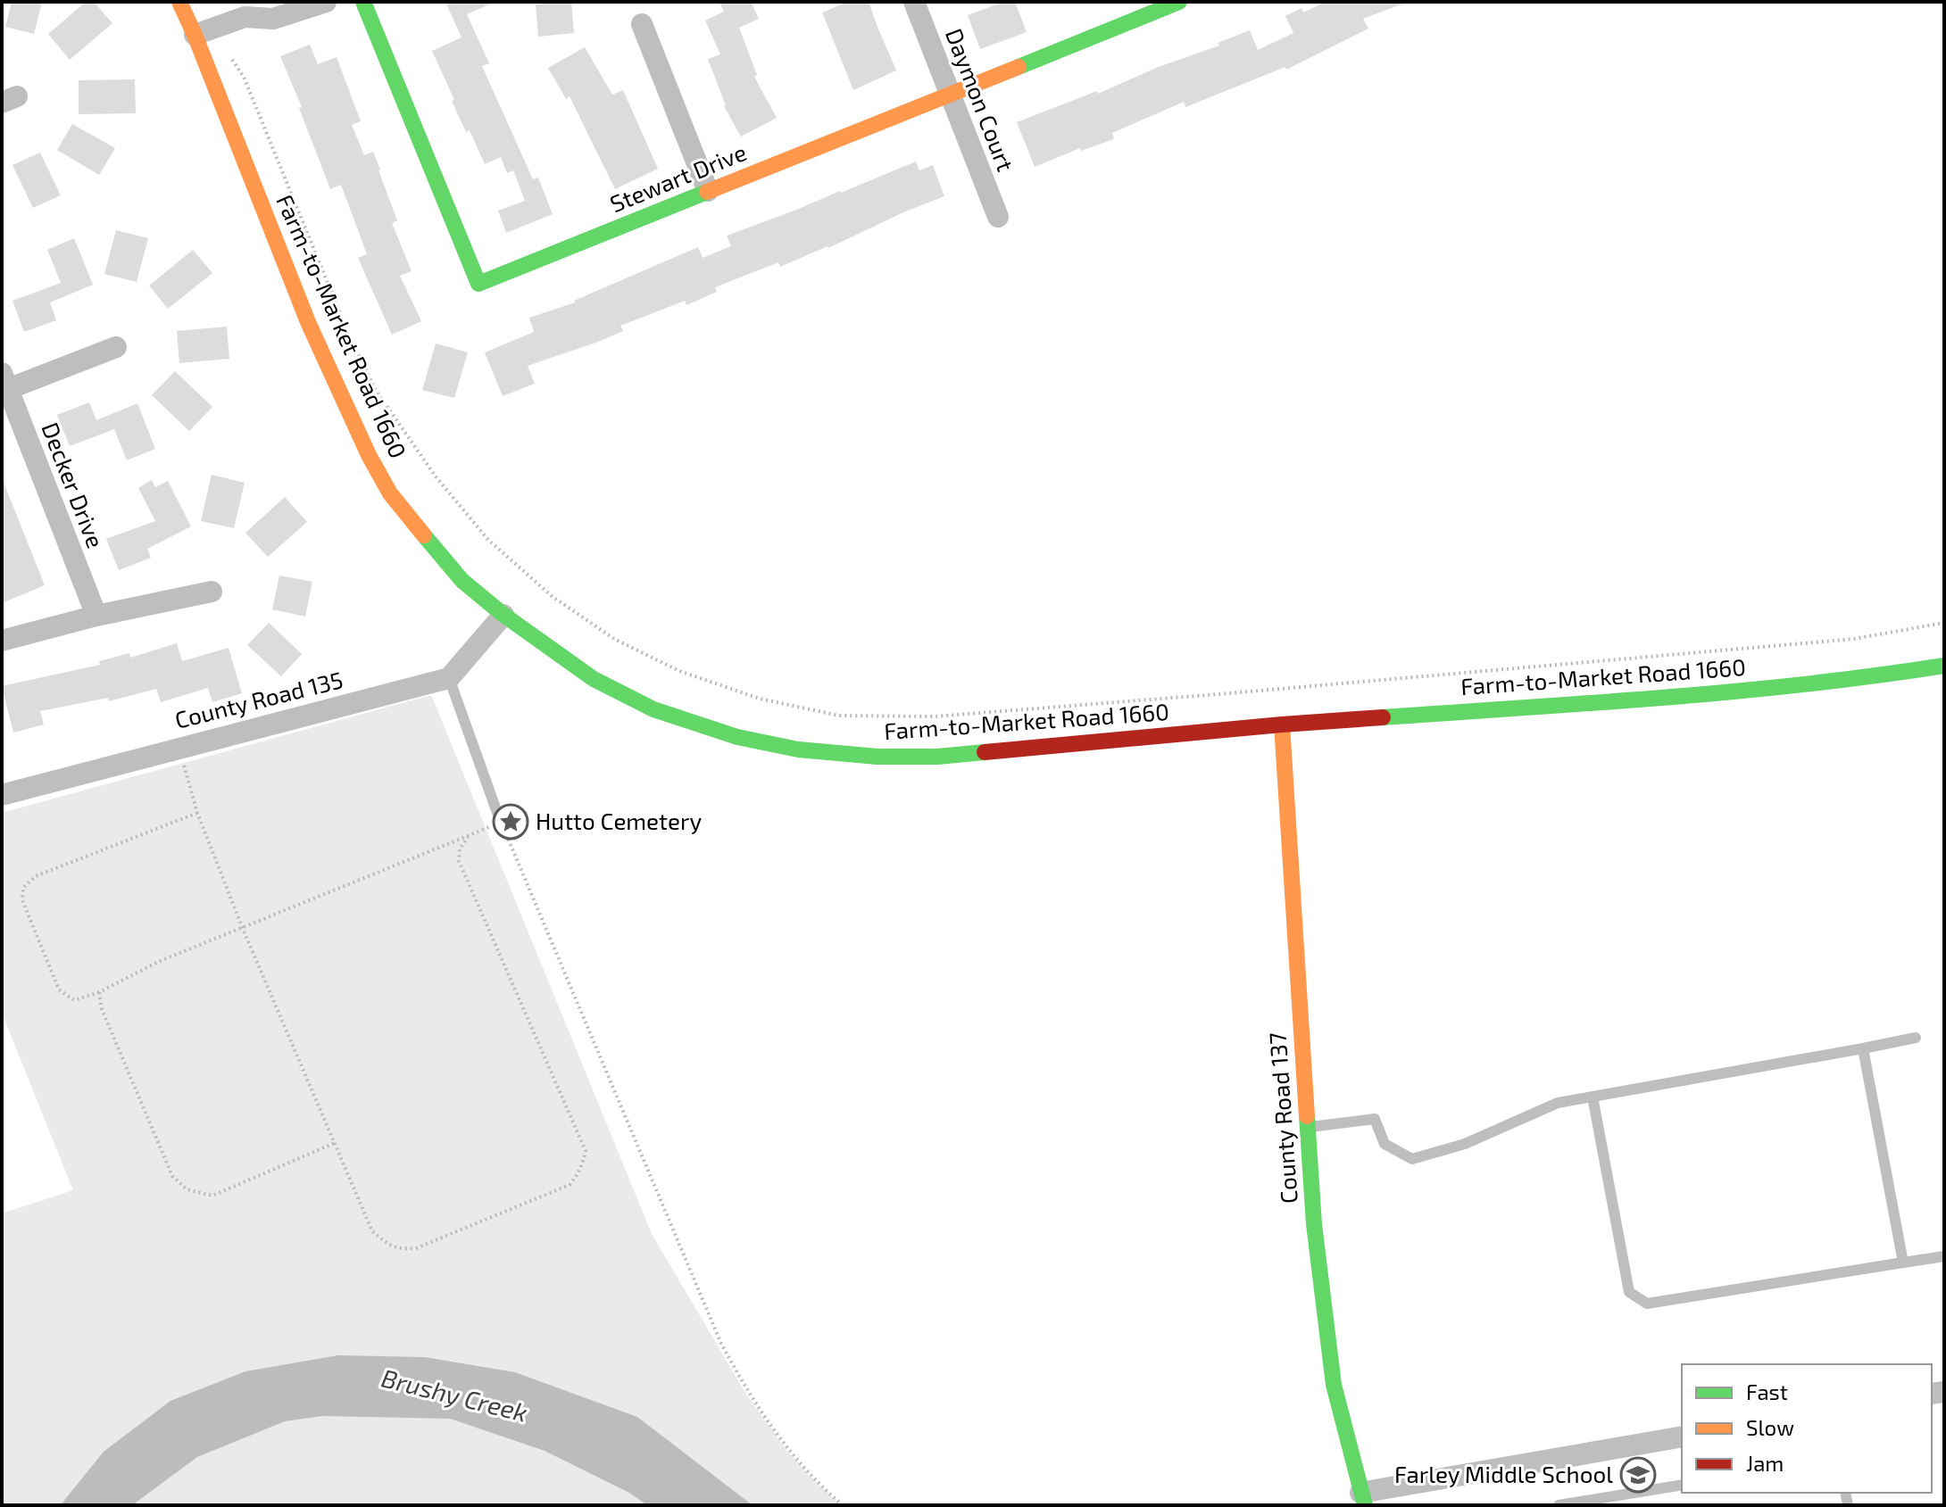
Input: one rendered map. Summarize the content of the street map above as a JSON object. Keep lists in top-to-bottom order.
{
  "streets": {
    "main road": ["Stewart Drive", "Farm-to-Market Road 1660", "County Road 137"],
    "street": ["Daymon Court", "Decker Drive", "County Road 135"]
  },
  "crossings": [
    ["Daymon Court", "Stewart Drive"],
    ["Farm-to-Market Road 1660", "County Road 137"]
  ],
  "water": ["Brushy Creek"],
  "places": {
    "place": ["Hutto Cemetery"],
    "school or university": ["Farley Middle School"]
  },
  "legend": ["Fast", "Slow", "Jam"]
}
